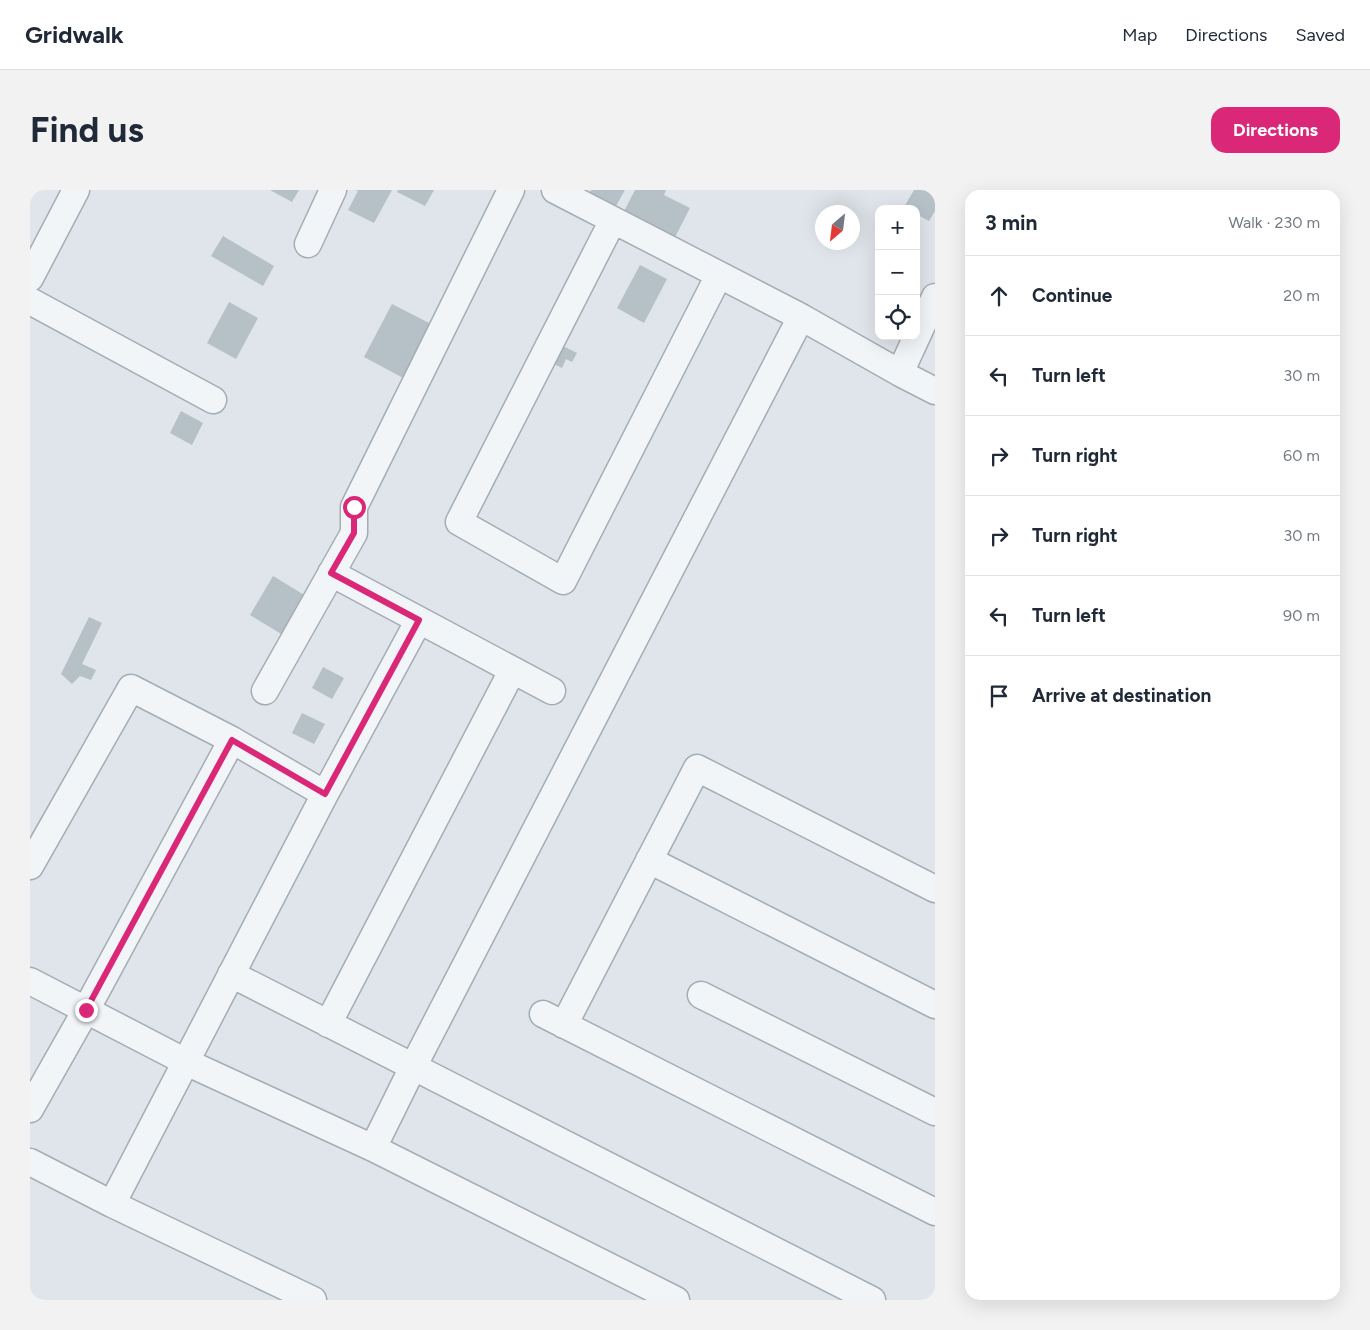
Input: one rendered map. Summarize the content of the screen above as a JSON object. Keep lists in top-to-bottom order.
{
  "north": "bottom left",
  "page": {
    "header": "Gridwalk",
    "nav": ["Map", "Directions", "Saved"],
    "buttons": "Directions",
    "title": "Find us",
    "heading": ["3 min", "Walk · 230 m"],
    "map_buttons": ["+", "−"],
    "list": [
      ["Continue", "20 m"],
      ["Turn left", "30 m"],
      ["Turn right", "60 m"],
      ["Turn right", "30 m"],
      ["Turn left", "90 m"],
      "Arrive at destination"
    ]
  }
}
